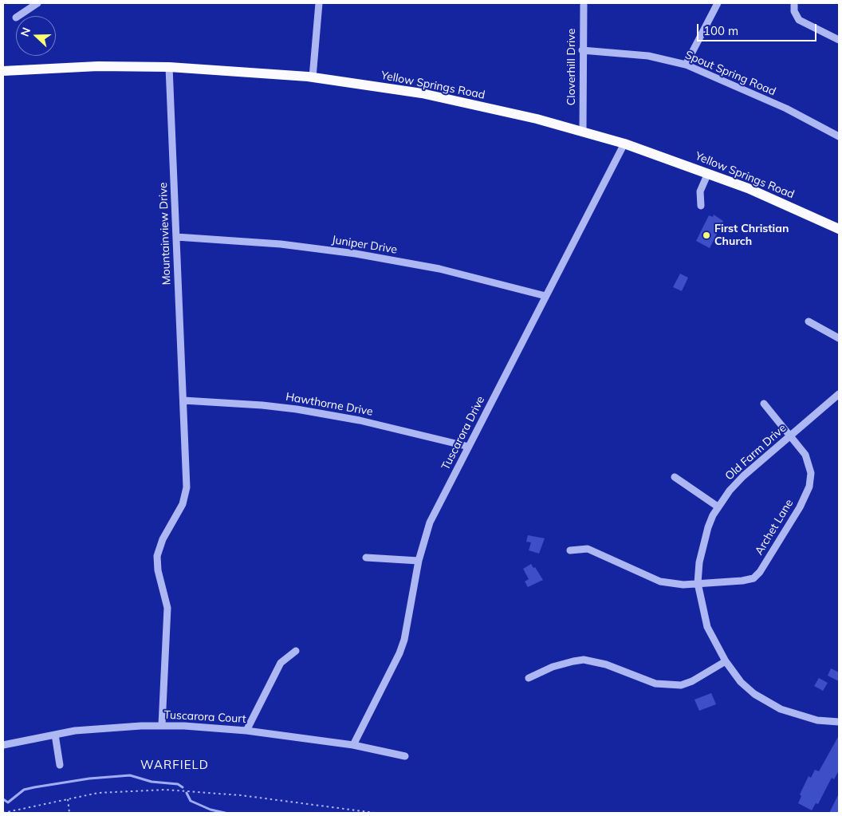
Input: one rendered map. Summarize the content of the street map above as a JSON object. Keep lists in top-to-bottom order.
{
  "streets": {
    "main road": ["Yellow Springs Road"],
    "street": [
      "Cloverhill Drive",
      "Spout Spring Road",
      "Mountainview Drive",
      "Juniper Drive",
      "Hawthorne Drive",
      "Tuscarora Drive",
      "Old Farm Drive",
      "Archet Lane",
      "Tuscarora Court"
    ]
  },
  "crossings": [
    ["Cloverhill Drive", "Spout Spring Road"],
    ["Cloverhill Drive", "Yellow Springs Road"],
    ["Yellow Springs Road", "Mountainview Drive"],
    ["Yellow Springs Road", "Tuscarora Drive"],
    ["Mountainview Drive", "Juniper Drive"],
    ["Mountainview Drive", "Hawthorne Drive"],
    ["Mountainview Drive", "Tuscarora Court"],
    ["Juniper Drive", "Tuscarora Drive"],
    ["Hawthorne Drive", "Tuscarora Drive"],
    ["Tuscarora Drive", "Tuscarora Court"],
    ["Old Farm Drive", "Archet Lane"]
  ],
  "districts": ["WARFIELD"],
  "places": ["First Christian Church"],
  "scale_bar": "100 m",
  "north": "left"
}
